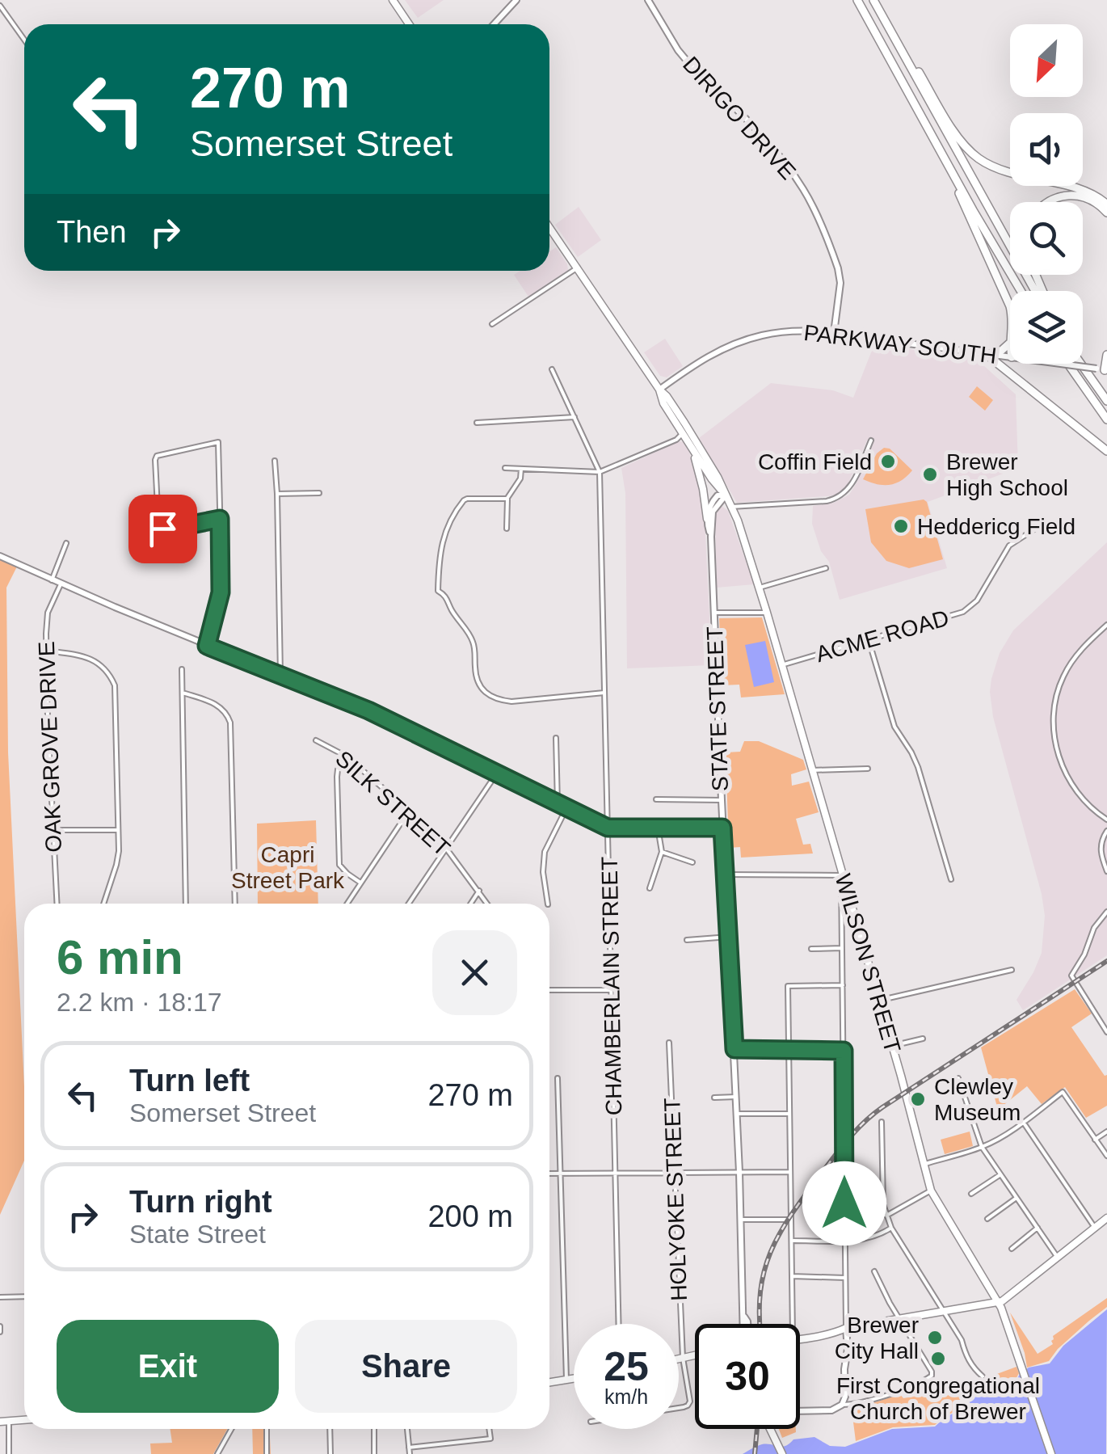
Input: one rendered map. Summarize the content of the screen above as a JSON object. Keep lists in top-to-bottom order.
{
  "streets": {
    "main road": ["WILSON STREET"],
    "street": [
      "DIRIGO DRIVE",
      "PARKWAY SOUTH",
      "ACME ROAD",
      "STATE STREET",
      "OAK GROVE DRIVE",
      "SILK STREET",
      "CHAMBERLAIN STREET",
      "HOLYOKE STREET"
    ]
  },
  "crossings": [
    ["DIRIGO DRIVE", "PARKWAY SOUTH"],
    ["PARKWAY SOUTH", "WILSON STREET"],
    ["ACME ROAD", "WILSON STREET"],
    ["STATE STREET", "WILSON STREET"]
  ],
  "parks": ["Capri Street Park"],
  "places": [
    "Coffin Field",
    "Brewer High School",
    "Heddericg Field",
    "Clewley Museum",
    "Brewer City Hall",
    "First Congregational Church of Brewer"
  ],
  "north": "bottom left",
  "page": {
    "turn": ["270 m", "Somerset Street"],
    "then": "Then",
    "heading": ["6 min", "2.2 km · 18:17"],
    "list": [
      {
        "name": "Turn left",
        "note": "Somerset Street",
        "value": "270 m"
      },
      {
        "name": "Turn right",
        "note": "State Street",
        "value": "200 m"
      }
    ],
    "buttons": ["Exit", "Share"],
    "speed": "25 km/h",
    "limit": "30"
  }
}
